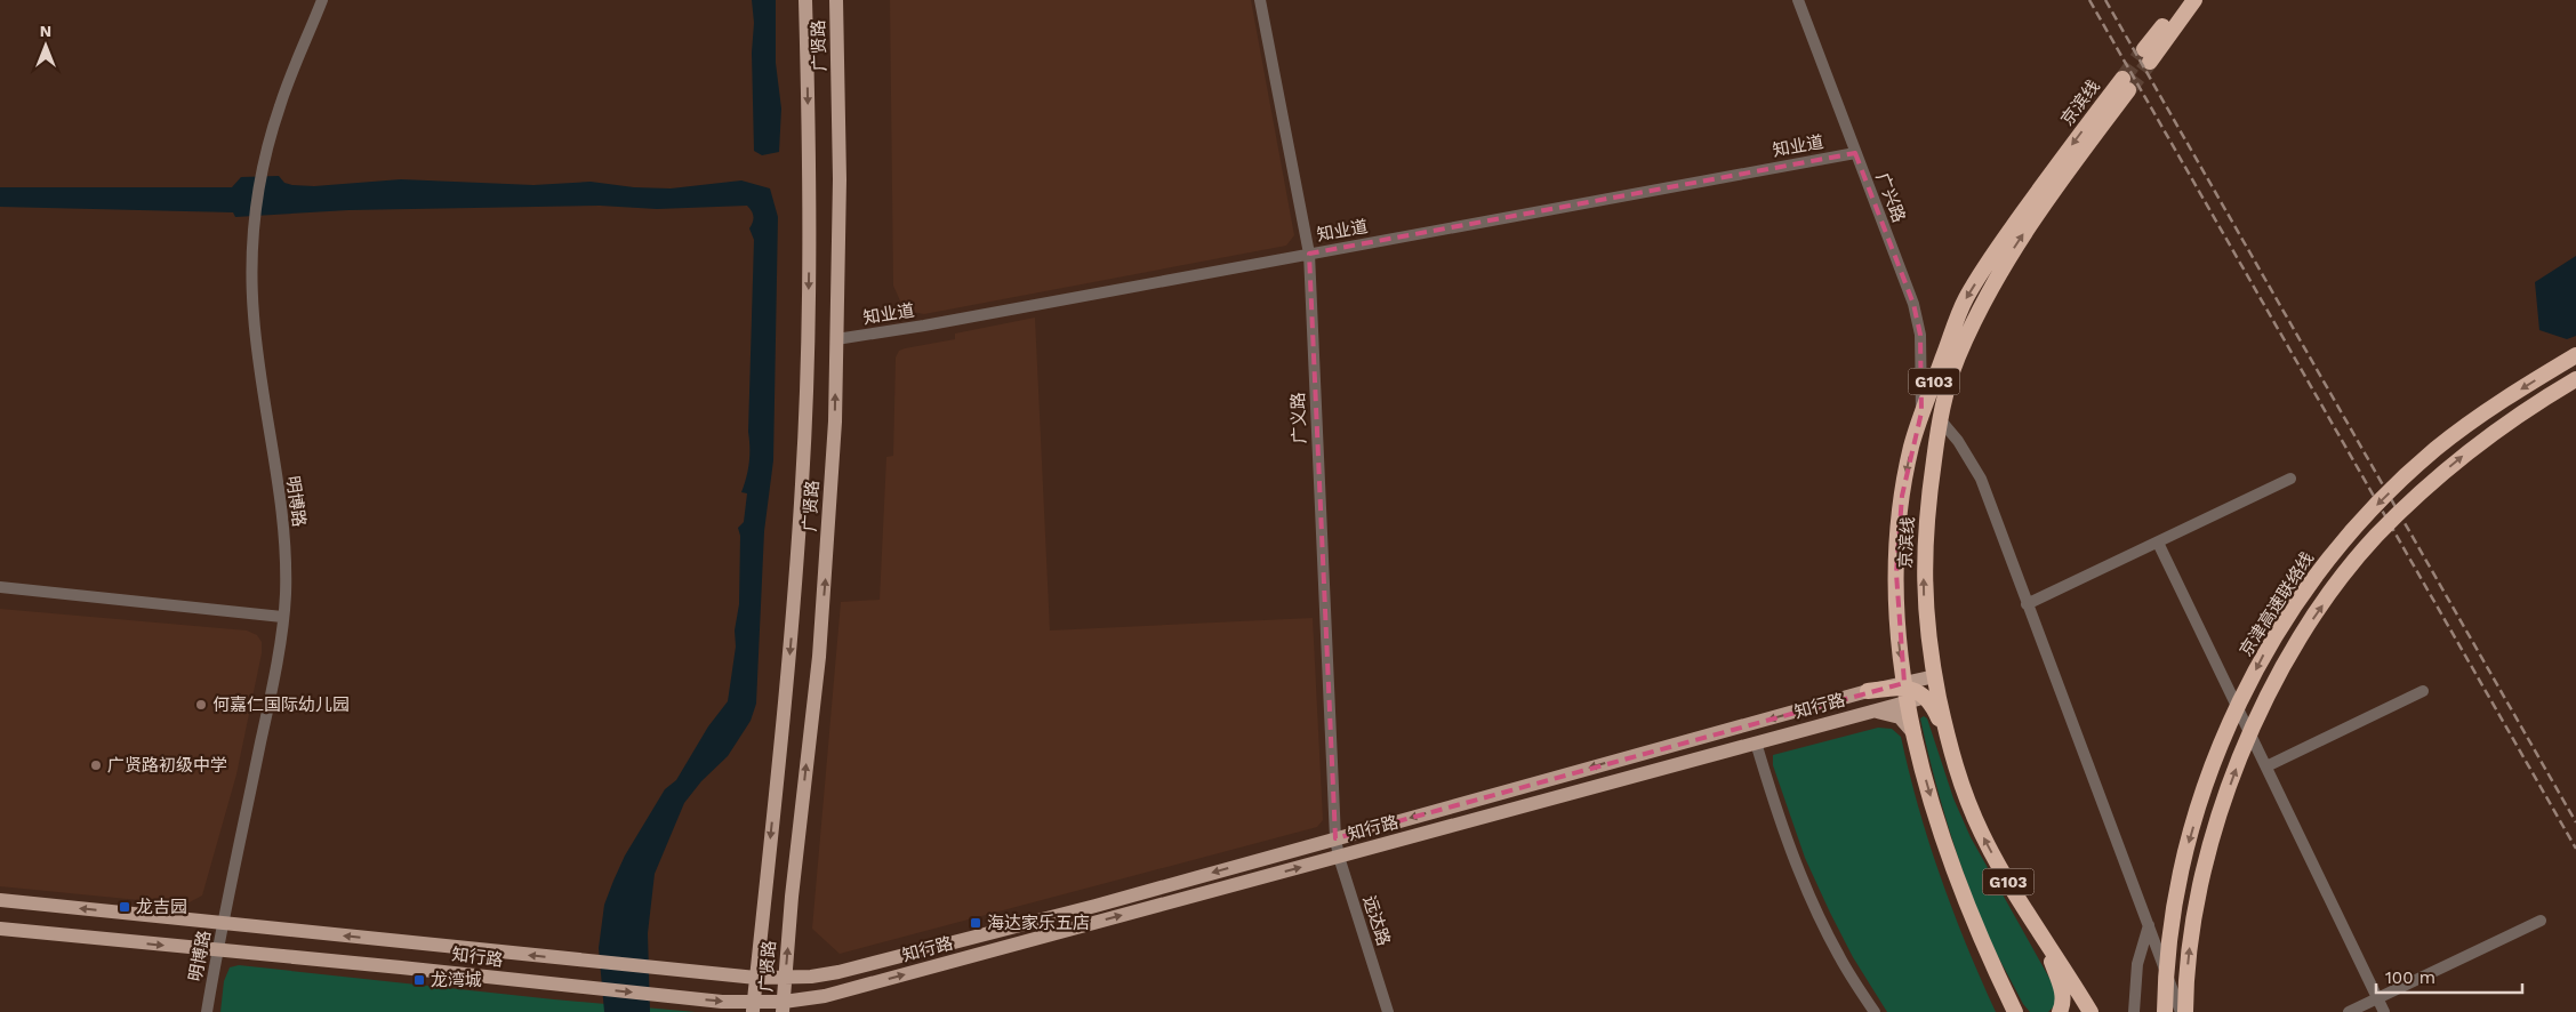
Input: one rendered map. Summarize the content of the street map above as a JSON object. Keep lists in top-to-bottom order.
{
  "streets": {
    "highway": ["京滨线", "G103", "京津高速联络线"],
    "main road": ["广贤路", "知行路"],
    "street": [
      "知业道",
      "广兴路",
      "广义路",
      "明博路",
      "远达路"
    ]
  },
  "crossings": [
    ["广贤路", "知业道"],
    ["广贤路", "知行路"],
    ["京滨线", "广兴路"],
    ["京滨线", "G103"],
    ["京滨线", "知行路"],
    ["知业道", "广兴路"],
    ["知业道", "广义路"],
    ["广义路", "知行路"],
    ["广义路", "远达路"],
    ["明博路", "知行路"],
    ["知行路", "远达路"]
  ],
  "places": {
    "other": ["何嘉仁国际幼儿园", "广贤路初级中学"],
    "transit": ["龙吉园", "海达家乐五店", "龙湾城"]
  },
  "scale_bar": "100 m",
  "north": "top"
}
